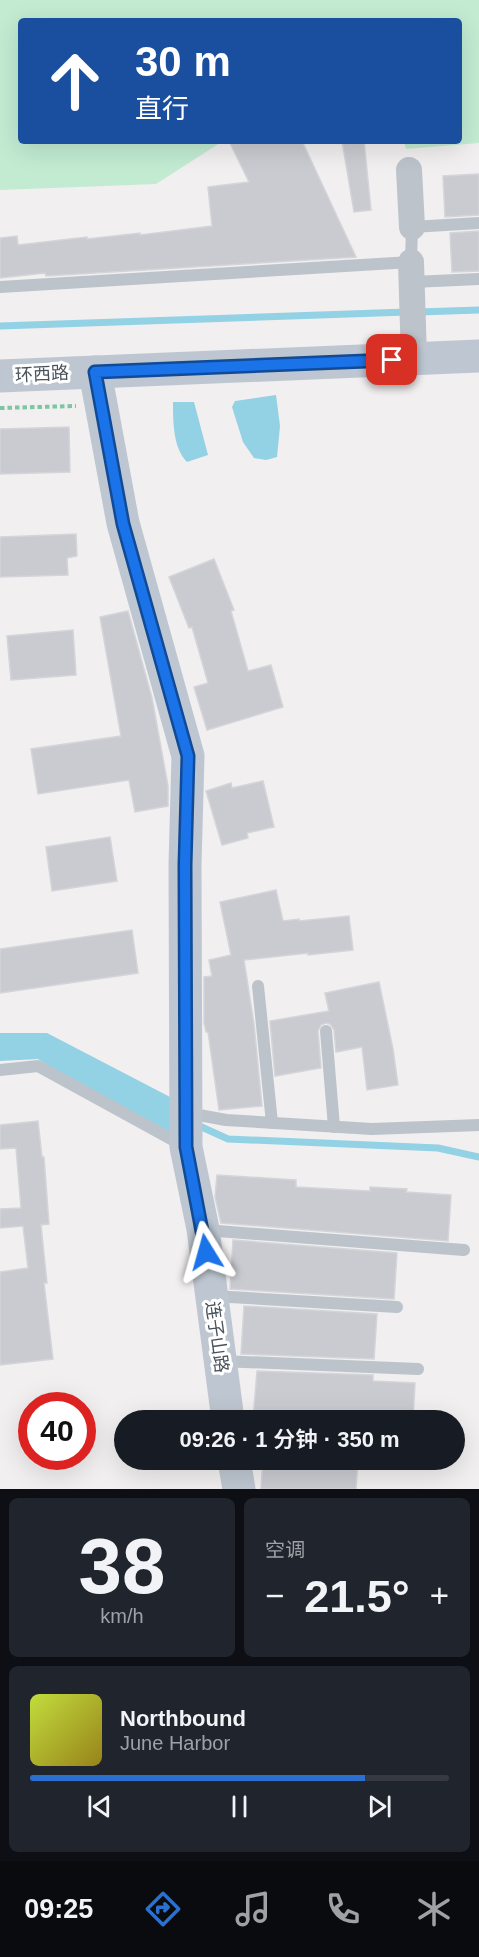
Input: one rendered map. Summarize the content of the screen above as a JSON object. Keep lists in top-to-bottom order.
{
  "streets": {
    "street": ["环西路", "连子山路"]
  },
  "page": {
    "turn": ["30 m", "直行"],
    "limit": "40",
    "trip": "09:26 · 1 分钟 · 350 m",
    "tile": [
      ["38", "km/h"],
      "空调"
    ],
    "heat": ["−", "21.5°", "+"],
    "song": ["Northbound", "June Harbor"],
    "tabs": "09:25"
  }
}
